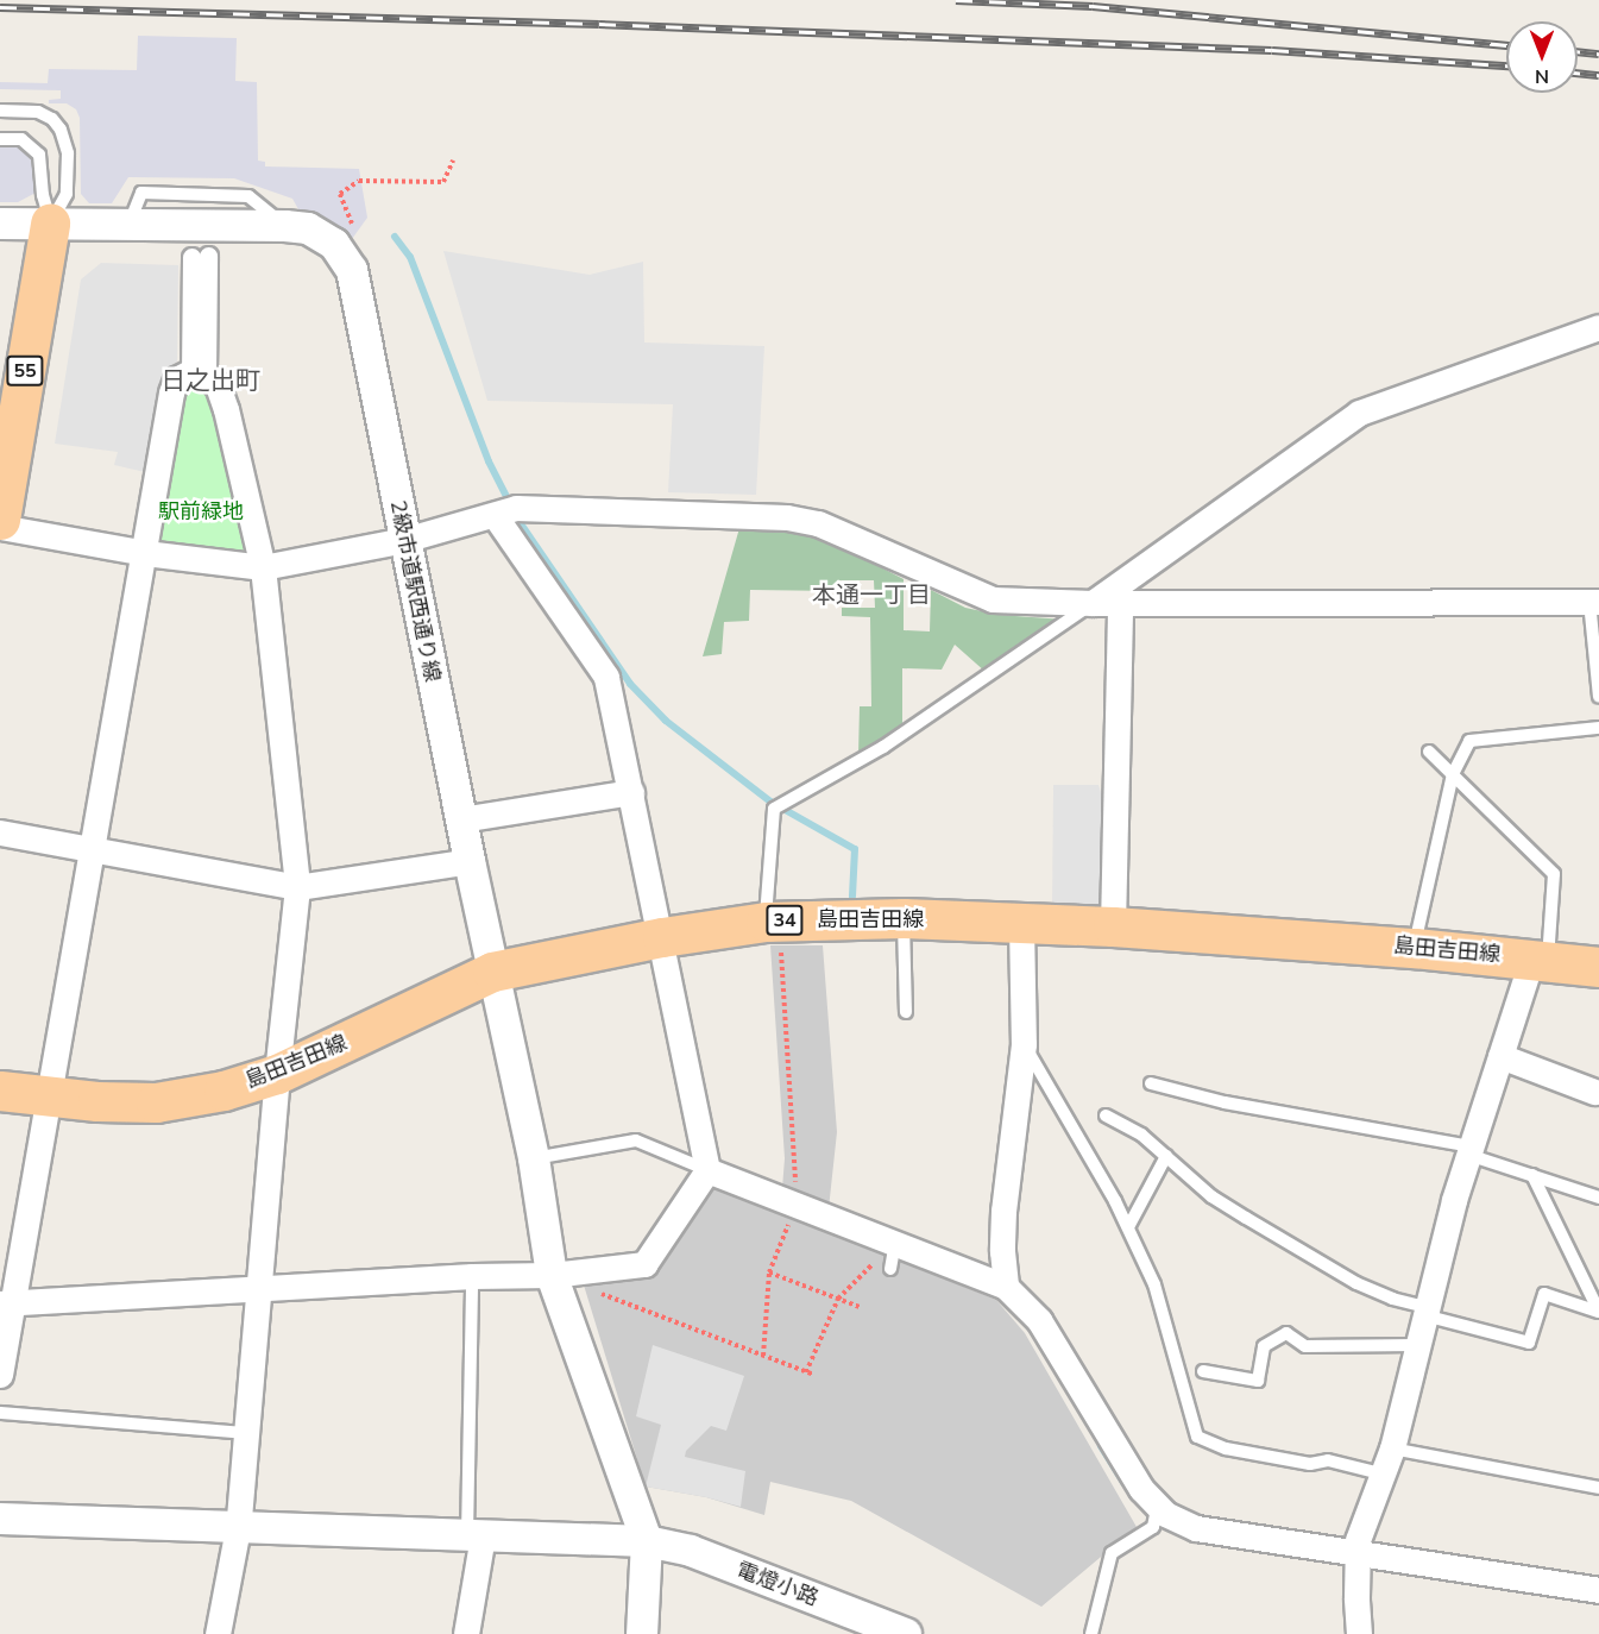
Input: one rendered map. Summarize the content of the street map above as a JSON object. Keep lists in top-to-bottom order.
{
  "streets": {
    "main road": ["55", "島田吉田線", "34"],
    "street": ["2級市道駅西通り線", "電燈小路"]
  },
  "crossings": [
    ["55", "2級市道駅西通り線"],
    ["2級市道駅西通り線", "島田吉田線"],
    ["2級市道駅西通り線", "電燈小路"]
  ],
  "districts": ["日之出町", "本通一丁目"],
  "parks": ["駅前緑地"],
  "north": "bottom"
}
